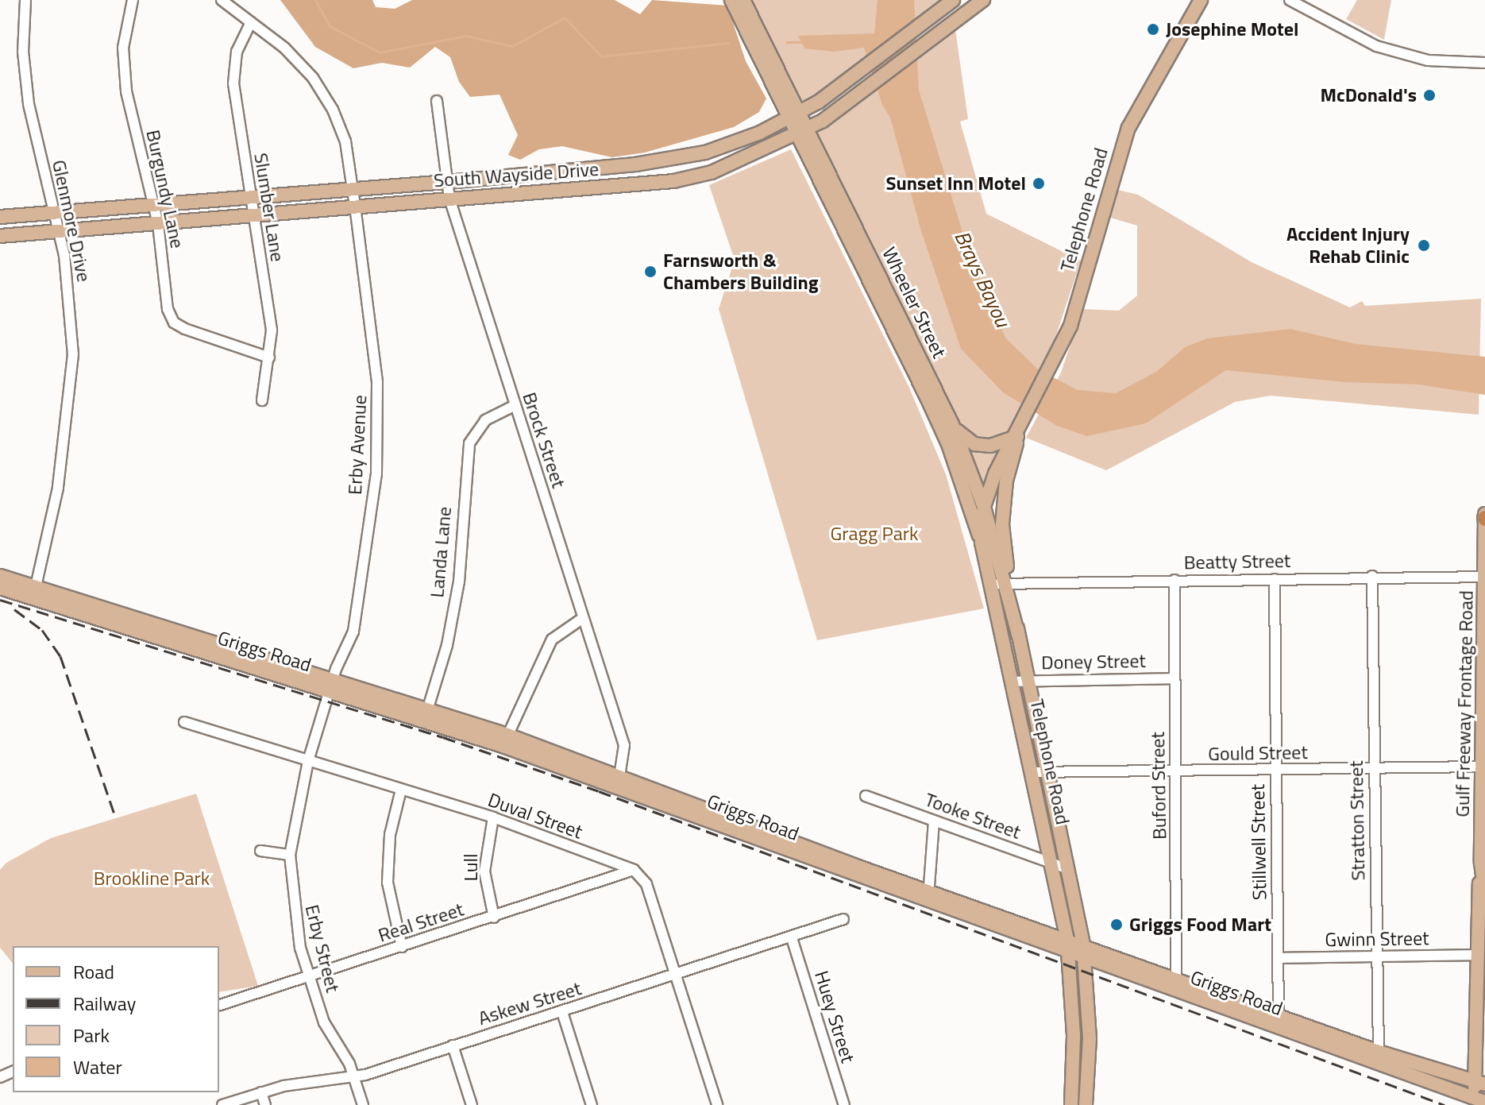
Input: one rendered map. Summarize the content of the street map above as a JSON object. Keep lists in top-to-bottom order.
{
  "streets": {
    "main road": [
      "South Wayside Drive",
      "Telephone Road",
      "Wheeler Street",
      "Griggs Road",
      "Gulf Freeway Frontage Road"
    ],
    "street": [
      "Burgundy Lane",
      "Slumber Lane",
      "Glenmore Drive",
      "Brock Street",
      "Erby Avenue",
      "Landa Lane",
      "Beatty Street",
      "Doney Street",
      "Gould Street",
      "Buford Street",
      "Duval Street",
      "Tooke Street",
      "Stratton Street",
      "Stillwell Street",
      "Lull",
      "Real Street",
      "Gwinn Street",
      "Erby Street",
      "Askew Street",
      "Huey Street"
    ]
  },
  "crossings": [
    ["South Wayside Drive", "Burgundy Lane"],
    ["South Wayside Drive", "Slumber Lane"],
    ["South Wayside Drive", "Glenmore Drive"],
    ["South Wayside Drive", "Wheeler Street"],
    ["South Wayside Drive", "Brock Street"],
    ["South Wayside Drive", "Erby Avenue"],
    ["Burgundy Lane", "Slumber Lane"],
    ["Slumber Lane", "Erby Avenue"],
    ["Telephone Road", "Wheeler Street"],
    ["Telephone Road", "Beatty Street"],
    ["Telephone Road", "Griggs Road"],
    ["Telephone Road", "Doney Street"],
    ["Telephone Road", "Gould Street"],
    ["Telephone Road", "Tooke Street"],
    ["Glenmore Drive", "Griggs Road"],
    ["Wheeler Street", "Beatty Street"],
    ["Brock Street", "Landa Lane"],
    ["Brock Street", "Griggs Road"],
    ["Erby Avenue", "Griggs Road"],
    ["Erby Avenue", "Erby Street"],
    ["Landa Lane", "Griggs Road"],
    ["Beatty Street", "Gulf Freeway Frontage Road"],
    ["Beatty Street", "Buford Street"],
    ["Beatty Street", "Stratton Street"],
    ["Beatty Street", "Stillwell Street"],
    ["Griggs Road", "Buford Street"],
    ["Griggs Road", "Stratton Street"],
    ["Griggs Road", "Stillwell Street"],
    ["Griggs Road", "Erby Street"],
    ["Doney Street", "Buford Street"],
    ["Gulf Freeway Frontage Road", "Gould Street"],
    ["Gould Street", "Buford Street"],
    ["Gould Street", "Stratton Street"],
    ["Gould Street", "Stillwell Street"],
    ["Duval Street", "Lull"],
    ["Duval Street", "Real Street"],
    ["Duval Street", "Erby Street"],
    ["Stratton Street", "Gwinn Street"],
    ["Stillwell Street", "Gwinn Street"],
    ["Lull", "Real Street"],
    ["Real Street", "Erby Street"],
    ["Erby Street", "Askew Street"],
    ["Askew Street", "Huey Street"]
  ],
  "water": ["Brays Bayou"],
  "parks": ["Gragg Park", "Brookline Park"],
  "places": [
    "Josephine Motel",
    "McDonald's",
    "Sunset Inn Motel",
    "Accident Injury Rehab Clinic",
    "Farnsworth & Chambers Building",
    "Griggs Food Mart"
  ],
  "legend": [
    "Road",
    "Railway",
    "Park",
    "Water"
  ]
}
